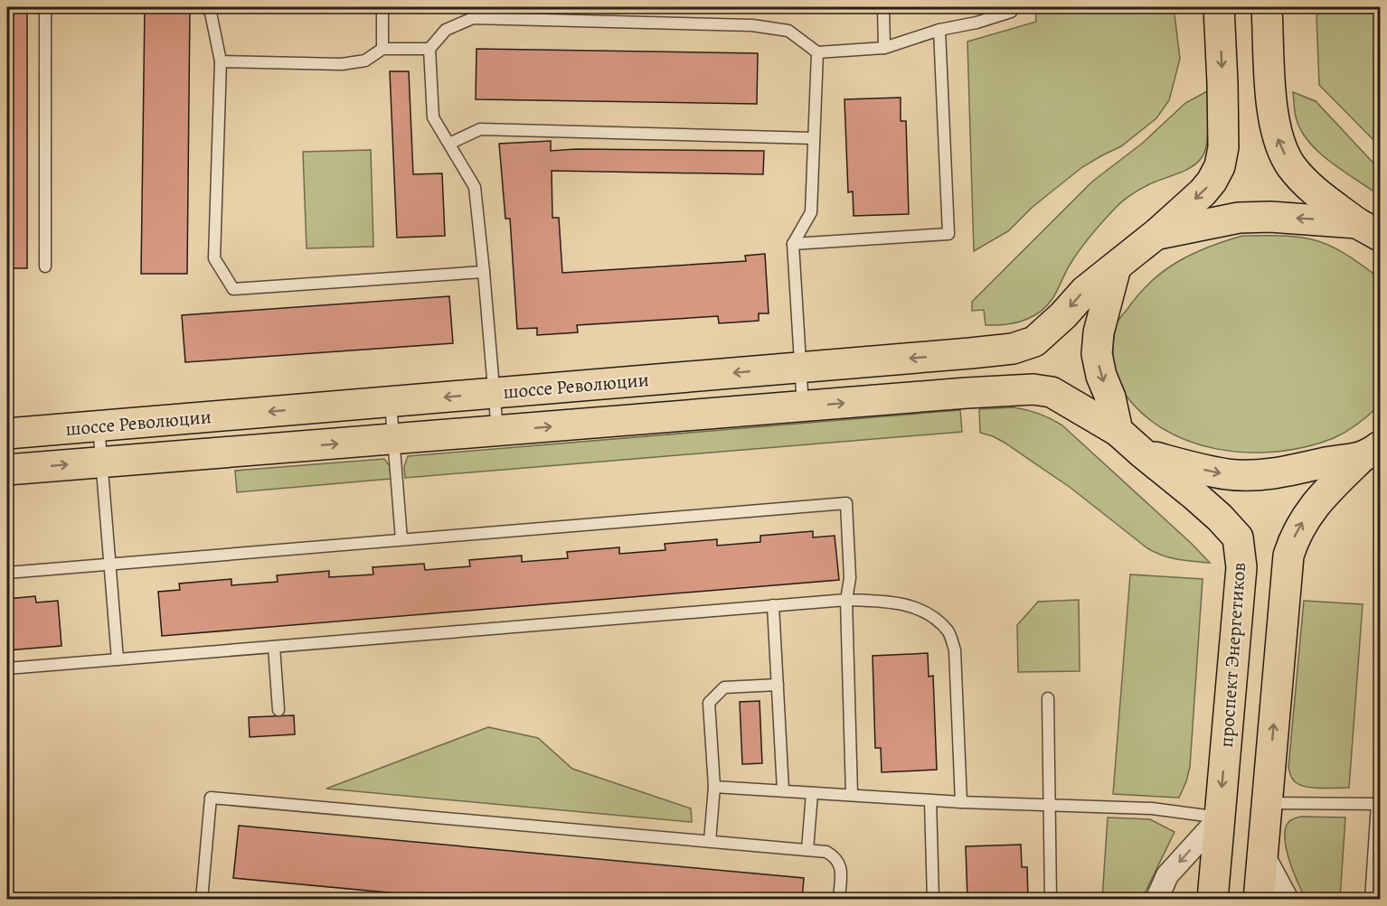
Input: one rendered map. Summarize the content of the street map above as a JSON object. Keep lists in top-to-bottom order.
{
  "streets": {
    "main road": ["шоссе Революции", "проспект Энергетиков"]
  },
  "crossings": [
    ["шоссе Революции", "проспект Энергетиков"]
  ],
  "one_way": ["проспект Энергетиков"]
}
